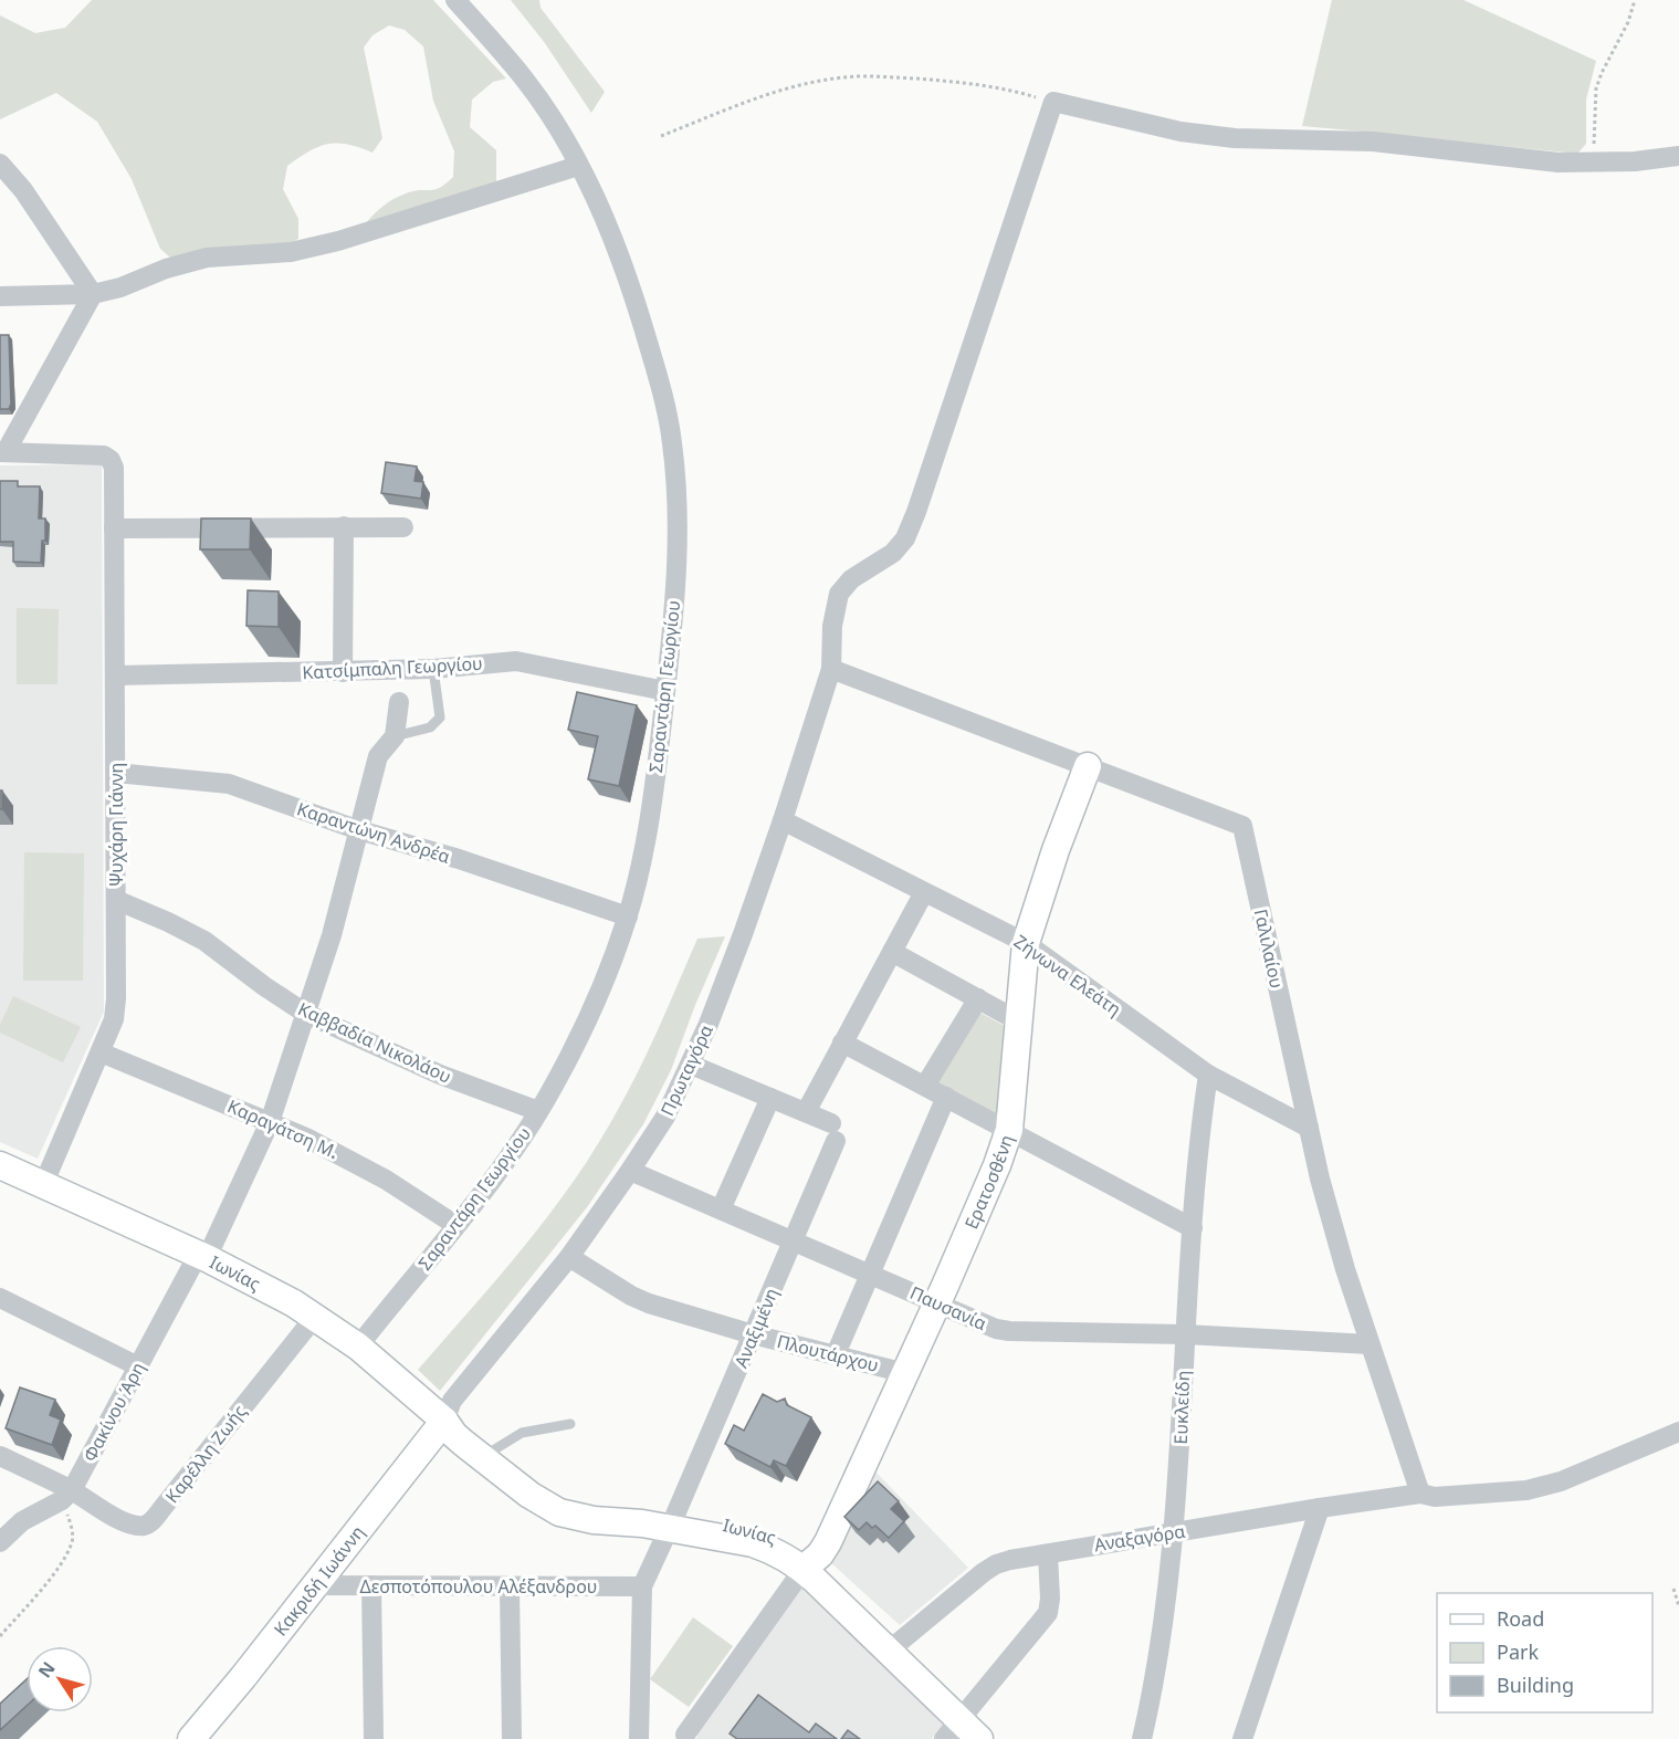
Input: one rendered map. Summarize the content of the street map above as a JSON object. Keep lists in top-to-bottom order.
{
  "streets": {
    "main road": ["Ερατοσθένη", "Ιωνίας", "Κακριδή Ιωάννη"],
    "street": [
      "Κατσίμπαλη Γεωργίου",
      "Σαραντάρη Γεωργίου",
      "Ψυχάρη Γιάννη",
      "Καραντώνη Ανδρέα",
      "Γαλιλαίου",
      "Ζήνωνα Ελεάτη",
      "Καββαδία Νικολάου",
      "Πρωταγόρα",
      "Καραγάτση Μ.",
      "Παυσανία",
      "Αναξιμένη",
      "Πλουτάρχου",
      "Ευκλείδη",
      "Φακίνου Άρη",
      "Καρέλλη Ζωής",
      "Αναξαγόρα",
      "Δεσποτόπουλου Αλέξανδρου"
    ]
  },
  "crossings": [
    ["Κατσίμπαλη Γεωργίου", "Σαραντάρη Γεωργίου"],
    ["Κατσίμπαλη Γεωργίου", "Ψυχάρη Γιάννη"],
    ["Σαραντάρη Γεωργίου", "Καραντώνη Ανδρέα"],
    ["Σαραντάρη Γεωργίου", "Καββαδία Νικολάου"],
    ["Σαραντάρη Γεωργίου", "Καραγάτση Μ."],
    ["Σαραντάρη Γεωργίου", "Ιωνίας"],
    ["Ψυχάρη Γιάννη", "Καραντώνη Ανδρέα"],
    ["Ψυχάρη Γιάννη", "Καββαδία Νικολάου"],
    ["Ψυχάρη Γιάννη", "Καραγάτση Μ."],
    ["Ψυχάρη Γιάννη", "Ιωνίας"],
    ["Καραντώνη Ανδρέα", "Φακίνου Άρη"],
    ["Γαλιλαίου", "Ζήνωνα Ελεάτη"],
    ["Γαλιλαίου", "Πρωταγόρα"],
    ["Γαλιλαίου", "Ερατοσθένη"],
    ["Γαλιλαίου", "Παυσανία"],
    ["Γαλιλαίου", "Αναξαγόρα"],
    ["Ζήνωνα Ελεάτη", "Πρωταγόρα"],
    ["Ζήνωνα Ελεάτη", "Ερατοσθένη"],
    ["Ζήνωνα Ελεάτη", "Ευκλείδη"],
    ["Καββαδία Νικολάου", "Φακίνου Άρη"],
    ["Πρωταγόρα", "Ιωνίας"],
    ["Πρωταγόρα", "Παυσανία"],
    ["Πρωταγόρα", "Πλουτάρχου"],
    ["Πρωταγόρα", "Κακριδή Ιωάννη"],
    ["Καραγάτση Μ.", "Φακίνου Άρη"],
    ["Ερατοσθένη", "Ιωνίας"],
    ["Ερατοσθένη", "Παυσανία"],
    ["Ερατοσθένη", "Πλουτάρχου"],
    ["Ιωνίας", "Αναξιμένη"],
    ["Ιωνίας", "Φακίνου Άρη"],
    ["Ιωνίας", "Καρέλλη Ζωής"],
    ["Ιωνίας", "Αναξαγόρα"],
    ["Ιωνίας", "Κακριδή Ιωάννη"],
    ["Παυσανία", "Αναξιμένη"],
    ["Παυσανία", "Ευκλείδη"],
    ["Αναξιμένη", "Πλουτάρχου"],
    ["Αναξιμένη", "Δεσποτόπουλου Αλέξανδρου"],
    ["Ευκλείδη", "Αναξαγόρα"],
    ["Φακίνου Άρη", "Καρέλλη Ζωής"],
    ["Κακριδή Ιωάννη", "Δεσποτόπουλου Αλέξανδρου"]
  ],
  "legend": ["Road", "Park", "Building"],
  "north": "top left"
}
